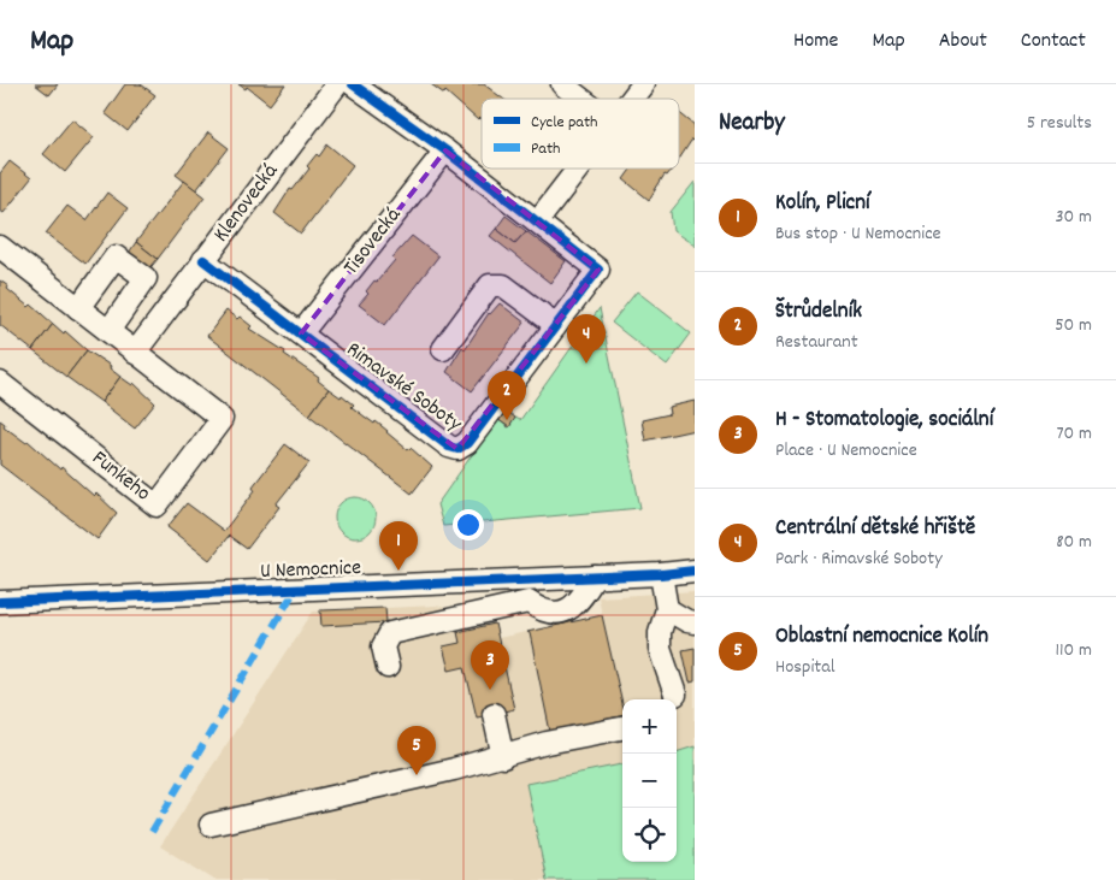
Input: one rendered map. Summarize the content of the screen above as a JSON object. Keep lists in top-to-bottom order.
{
  "streets": {
    "street": [
      "Klenovecká",
      "Tisovecká",
      "Rimavské Soboty",
      "Funkeho",
      "U Nemocnice"
    ]
  },
  "crossings": [
    ["Klenovecká", "Rimavské Soboty"],
    ["Klenovecká", "Funkeho"],
    ["Tisovecká", "Rimavské Soboty"]
  ],
  "legend": ["Cycle path", "Path"],
  "page": {
    "header": "Map",
    "nav": [
      "Home",
      "Map",
      "About",
      "Contact"
    ],
    "heading": ["Nearby", "5 results"],
    "list": [
      {
        "mark": "1",
        "name": "Kolín, Plicní",
        "note": "Bus stop · U Nemocnice",
        "value": "30 m"
      },
      {
        "mark": "2",
        "name": "Štrůdelník",
        "note": "Restaurant",
        "value": "50 m"
      },
      {
        "mark": "3",
        "name": "H - Stomatologie, sociální",
        "note": "Place · U Nemocnice",
        "value": "70 m"
      },
      {
        "mark": "4",
        "name": "Centrální dětské hřiště",
        "note": "Park · Rimavské Soboty",
        "value": "80 m"
      },
      {
        "mark": "5",
        "name": "Oblastní nemocnice Kolín",
        "note": "Hospital",
        "value": "110 m"
      }
    ],
    "pins": [
      "4",
      "2",
      "1",
      "3",
      "5"
    ],
    "map_buttons": ["+", "−"]
  }
}
